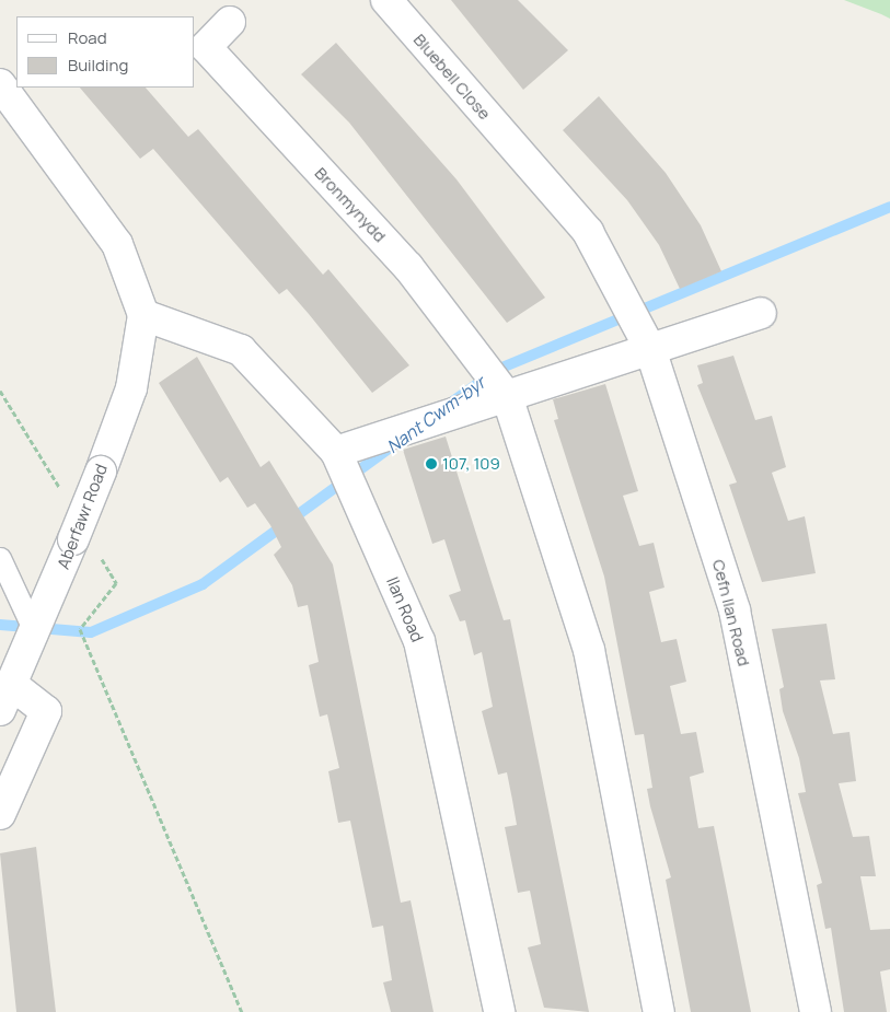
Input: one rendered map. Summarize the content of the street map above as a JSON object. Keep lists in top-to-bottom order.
{
  "streets": {
    "street": [
      "Bluebell Close",
      "Bronmynydd",
      "Aberfawr Road",
      "Ilan Road",
      "Cefn Ilan Road"
    ]
  },
  "crossings": [
    ["Bluebell Close", "Cefn Ilan Road"],
    ["Aberfawr Road", "Ilan Road"]
  ],
  "water": ["Nant Cwm-byr"],
  "places": ["107, 109"],
  "legend": ["Road", "Building"]
}
